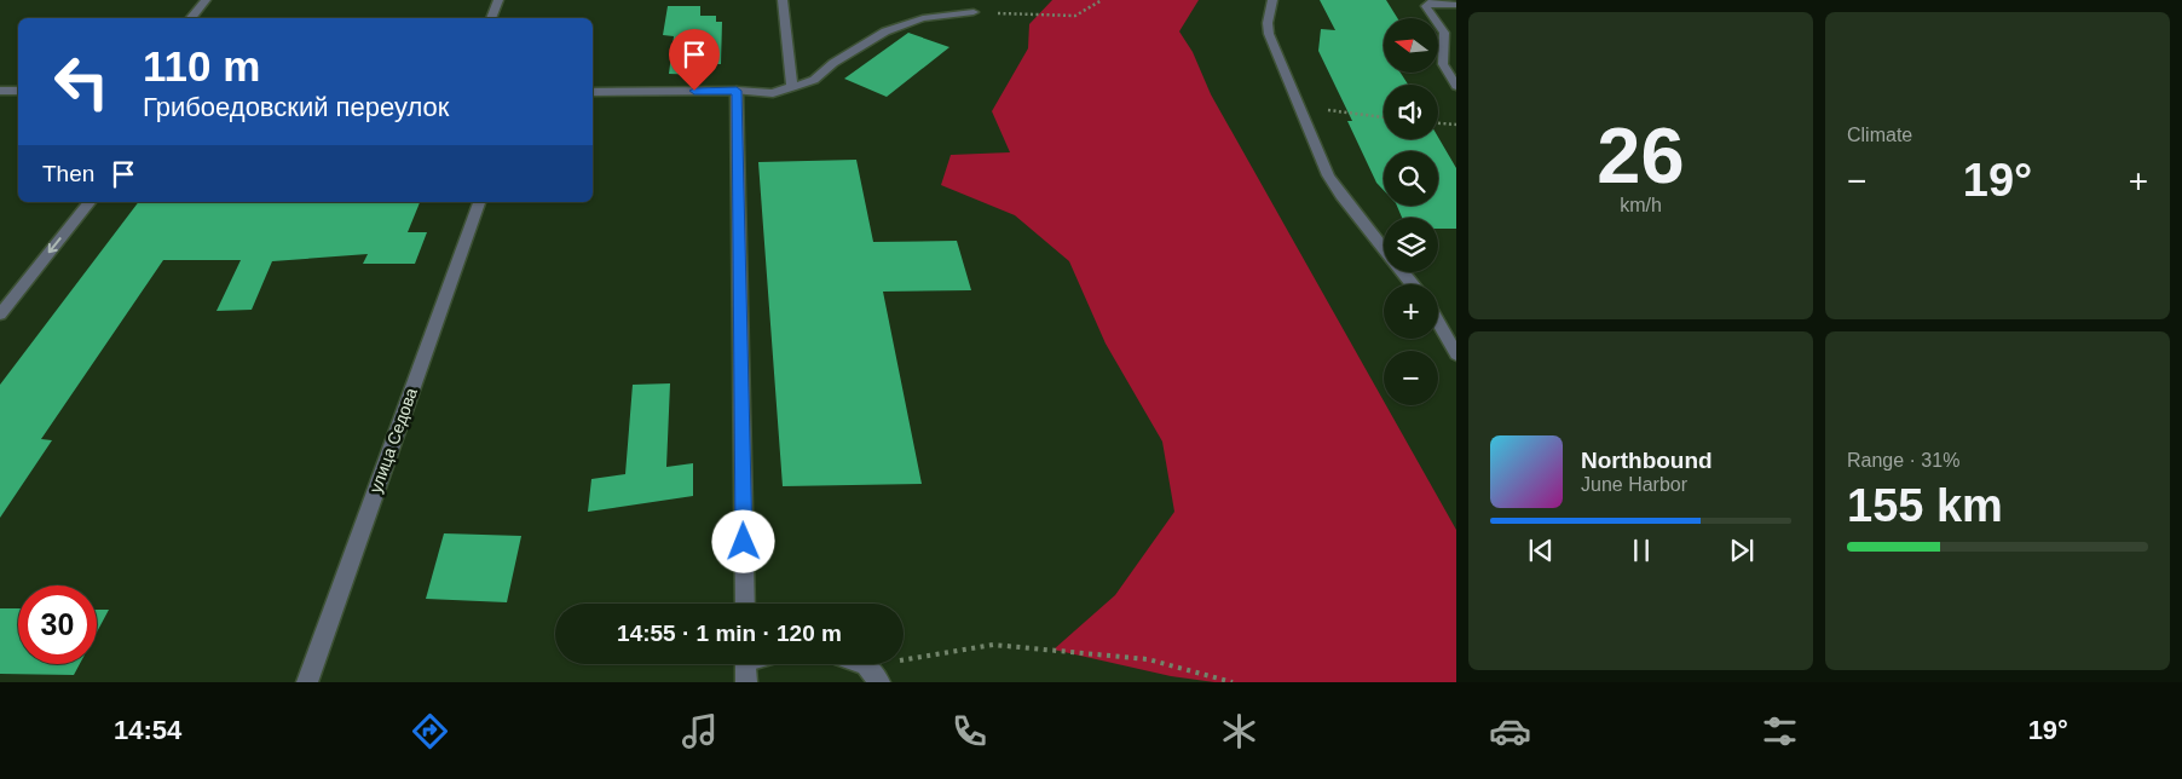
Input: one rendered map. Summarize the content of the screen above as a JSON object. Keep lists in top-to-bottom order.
{
  "streets": {
    "street": ["улица Седова"]
  },
  "north": "left",
  "page": {
    "tile": [
      ["26", "km/h"],
      "Climate",
      ["Range · 31%", "155 km"]
    ],
    "map_buttons": ["+", "−"],
    "turn": ["110 m", "Грибоедовский переулок"],
    "then": "Then",
    "heat": ["−", "19°", "+"],
    "song": ["Northbound", "June Harbor"],
    "limit": "30",
    "trip": "14:55 · 1 min · 120 m",
    "tabs": ["14:54", "19°"]
  }
}
